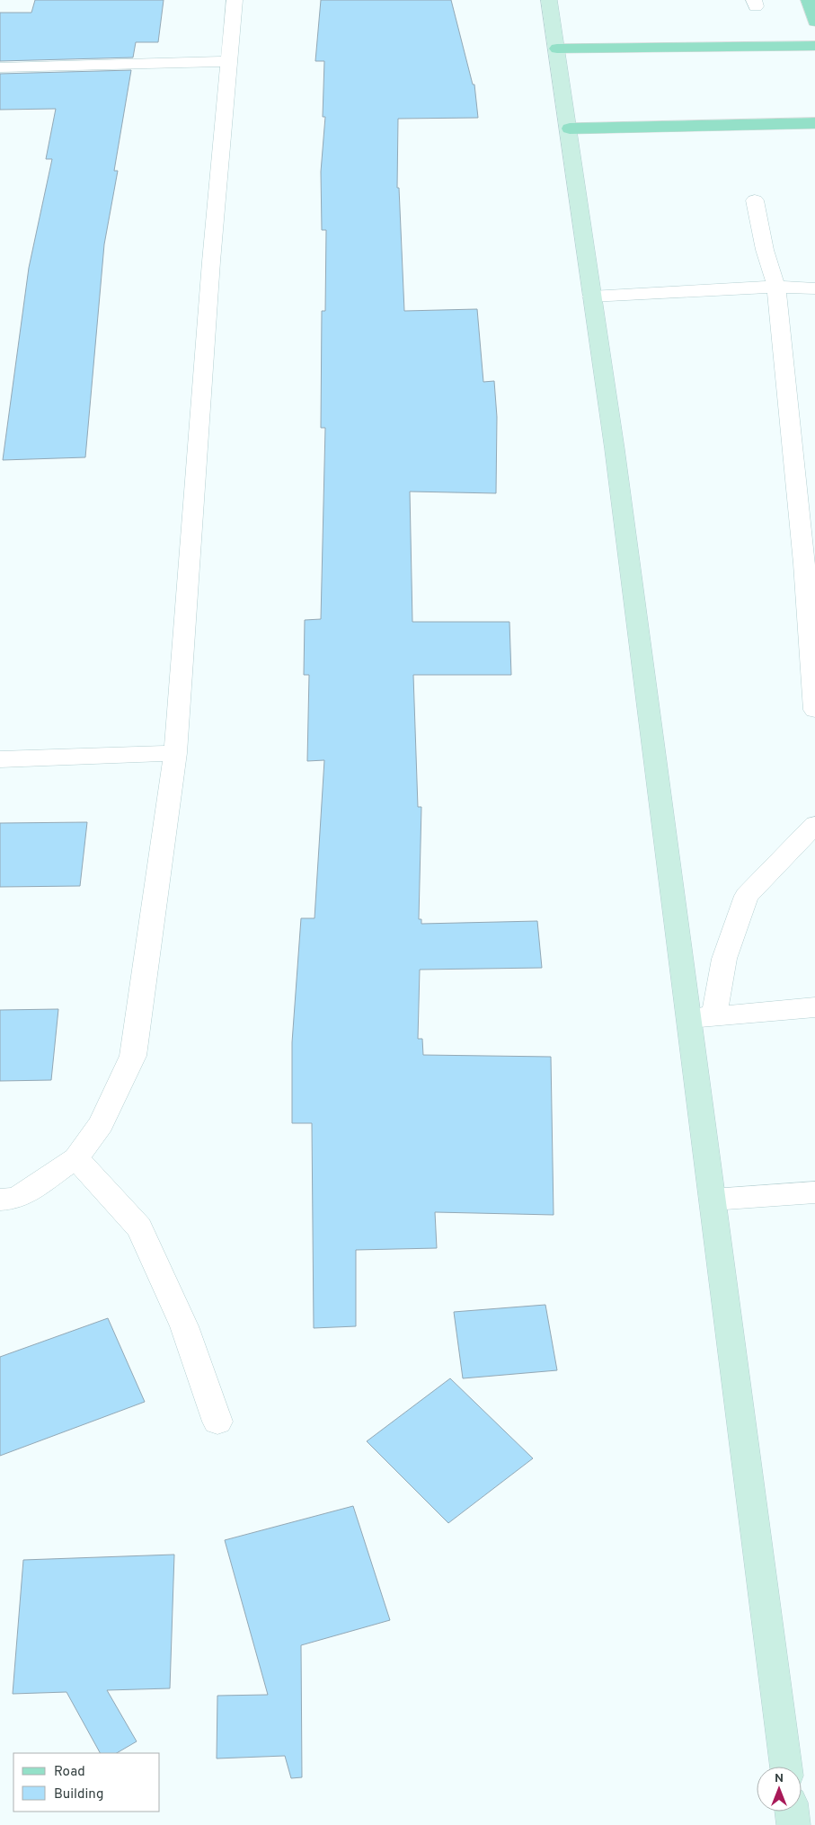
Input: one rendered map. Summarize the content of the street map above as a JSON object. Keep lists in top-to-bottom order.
{
  "legend": ["Road", "Building"],
  "north": "top"
}
